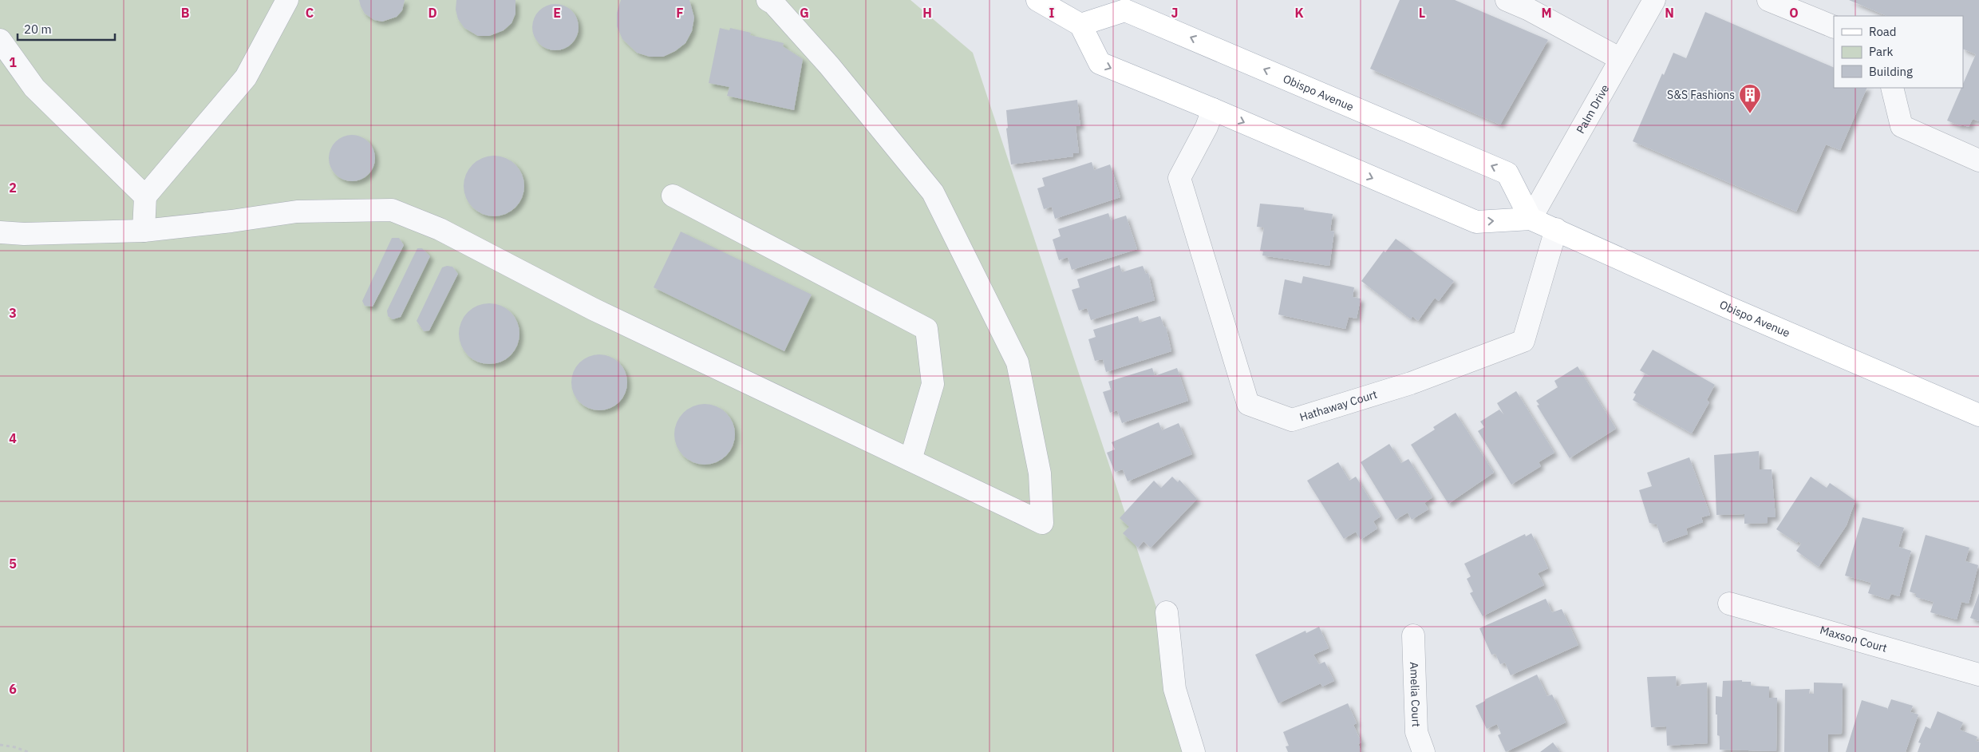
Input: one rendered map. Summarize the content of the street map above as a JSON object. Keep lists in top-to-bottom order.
{
  "streets": {
    "main road": ["Obispo Avenue"],
    "street": [
      "Palm Drive",
      "Hathaway Court",
      "Maxson Court",
      "Amelia Court"
    ]
  },
  "crossings": [
    ["Obispo Avenue", "Palm Drive"],
    ["Obispo Avenue", "Hathaway Court"]
  ],
  "places": {
    "building": ["S&S Fashions"]
  },
  "legend": ["Road", "Park", "Building"],
  "scale_bar": "20 m",
  "grid": {
    "columns": [
      "B",
      "C",
      "D",
      "E",
      "F",
      "G",
      "H",
      "I",
      "J",
      "K",
      "L",
      "M",
      "N",
      "O"
    ],
    "rows": [
      "1",
      "2",
      "3",
      "4",
      "5",
      "6"
    ]
  }
}
